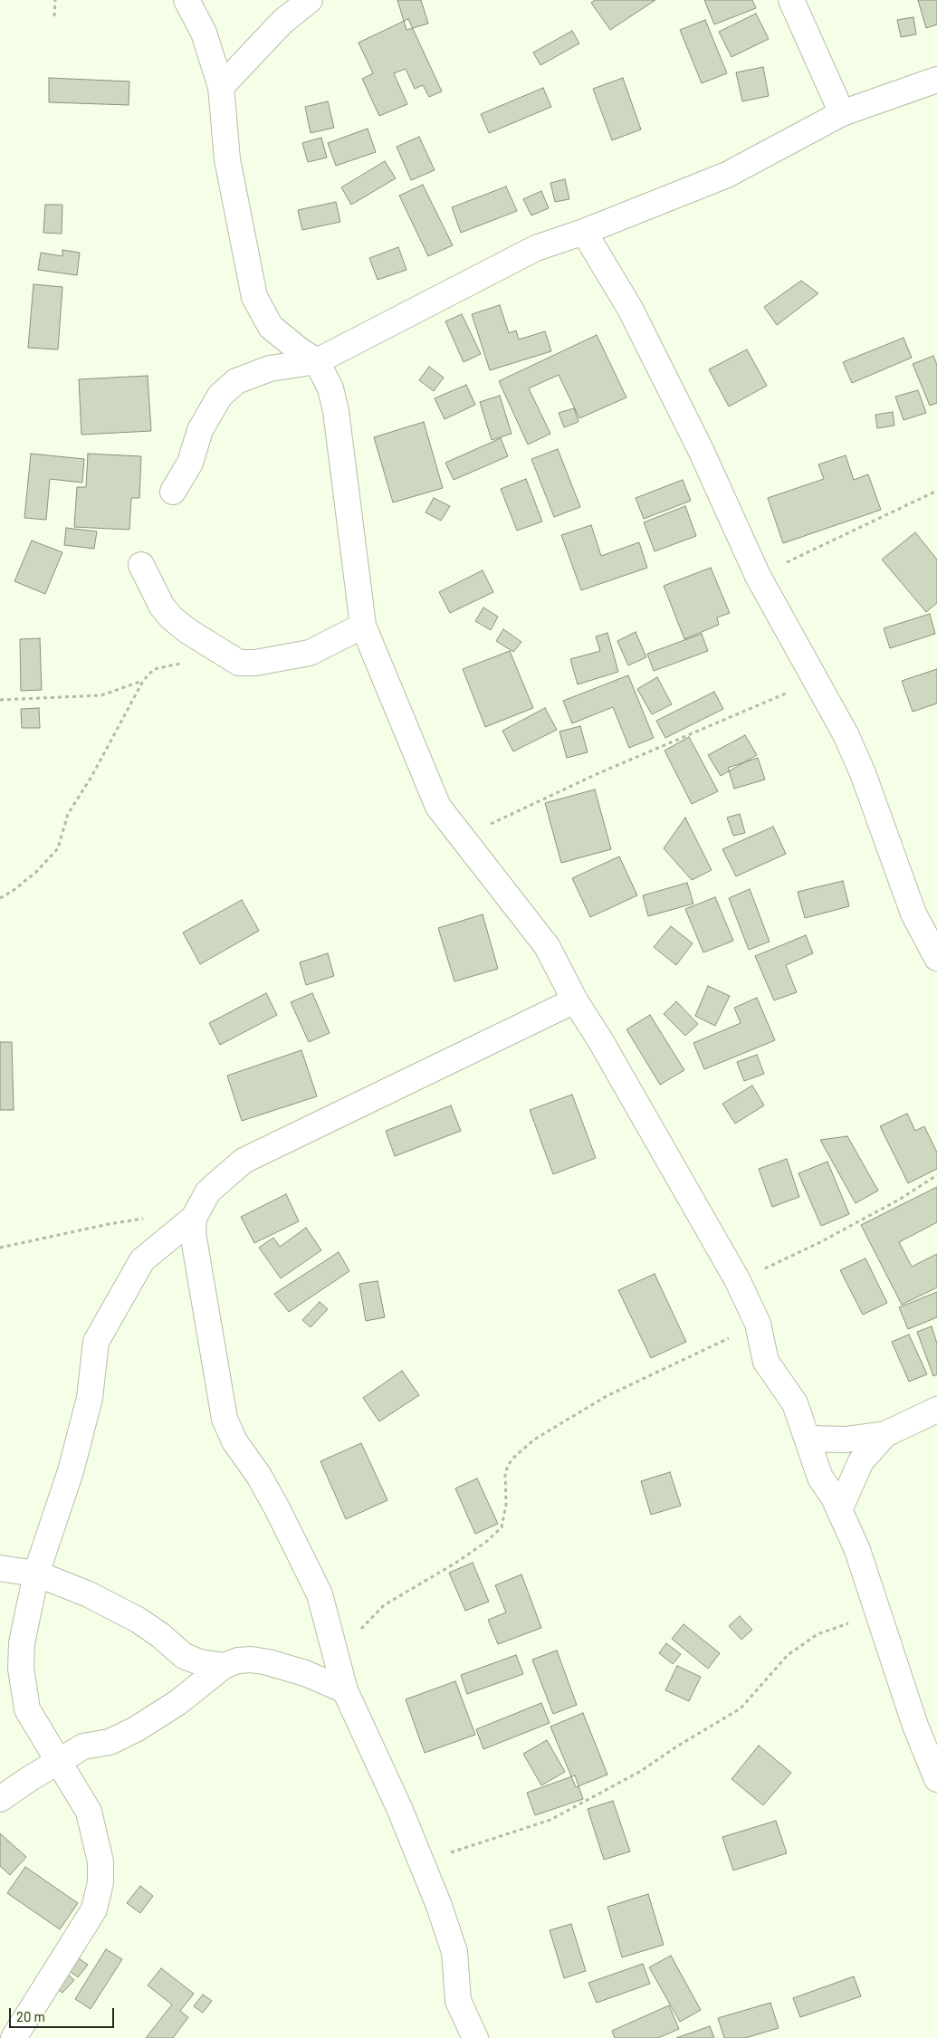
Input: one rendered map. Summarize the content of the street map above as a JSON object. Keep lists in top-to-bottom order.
{
  "scale_bar": "20 m"
}
